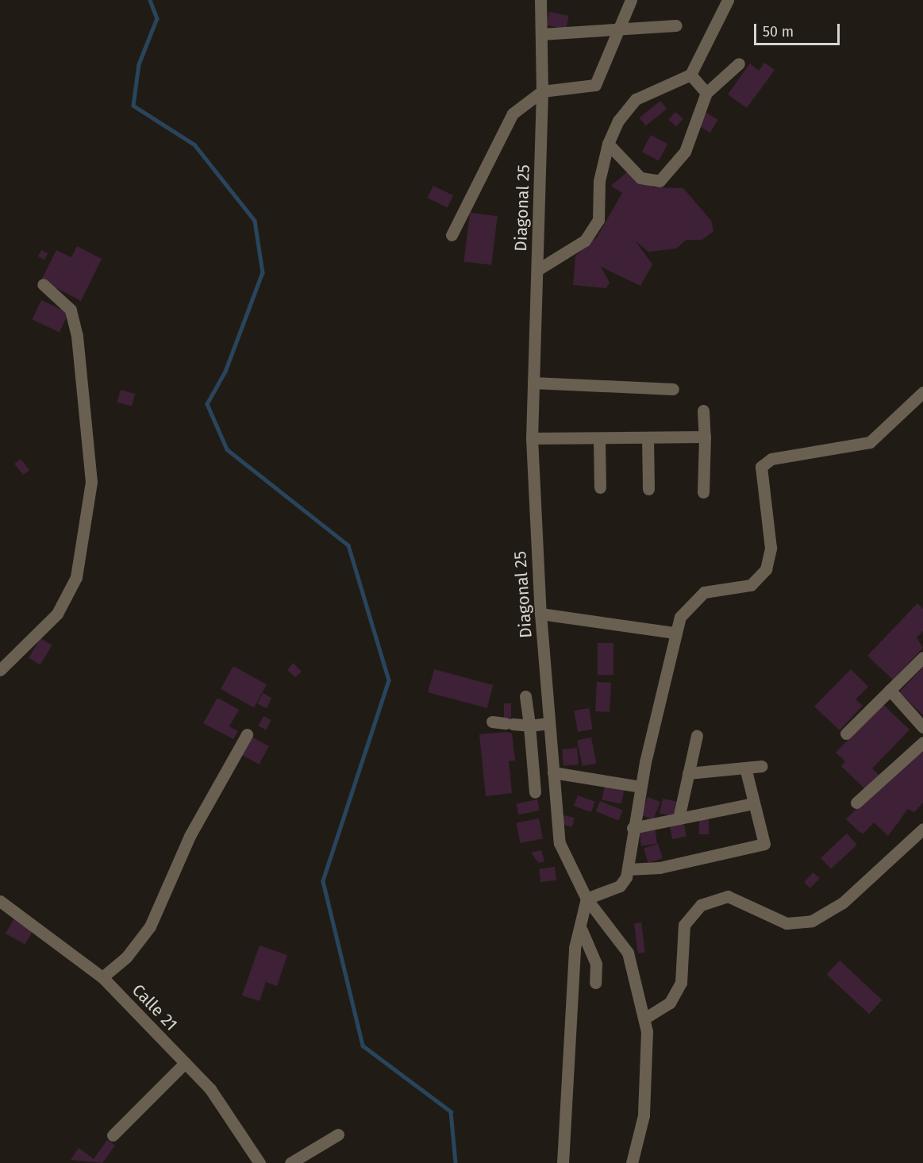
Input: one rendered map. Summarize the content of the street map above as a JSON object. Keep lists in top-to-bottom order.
{
  "streets": {
    "street": ["Diagonal 25", "Calle 21"]
  },
  "scale_bar": "50 m"
}
